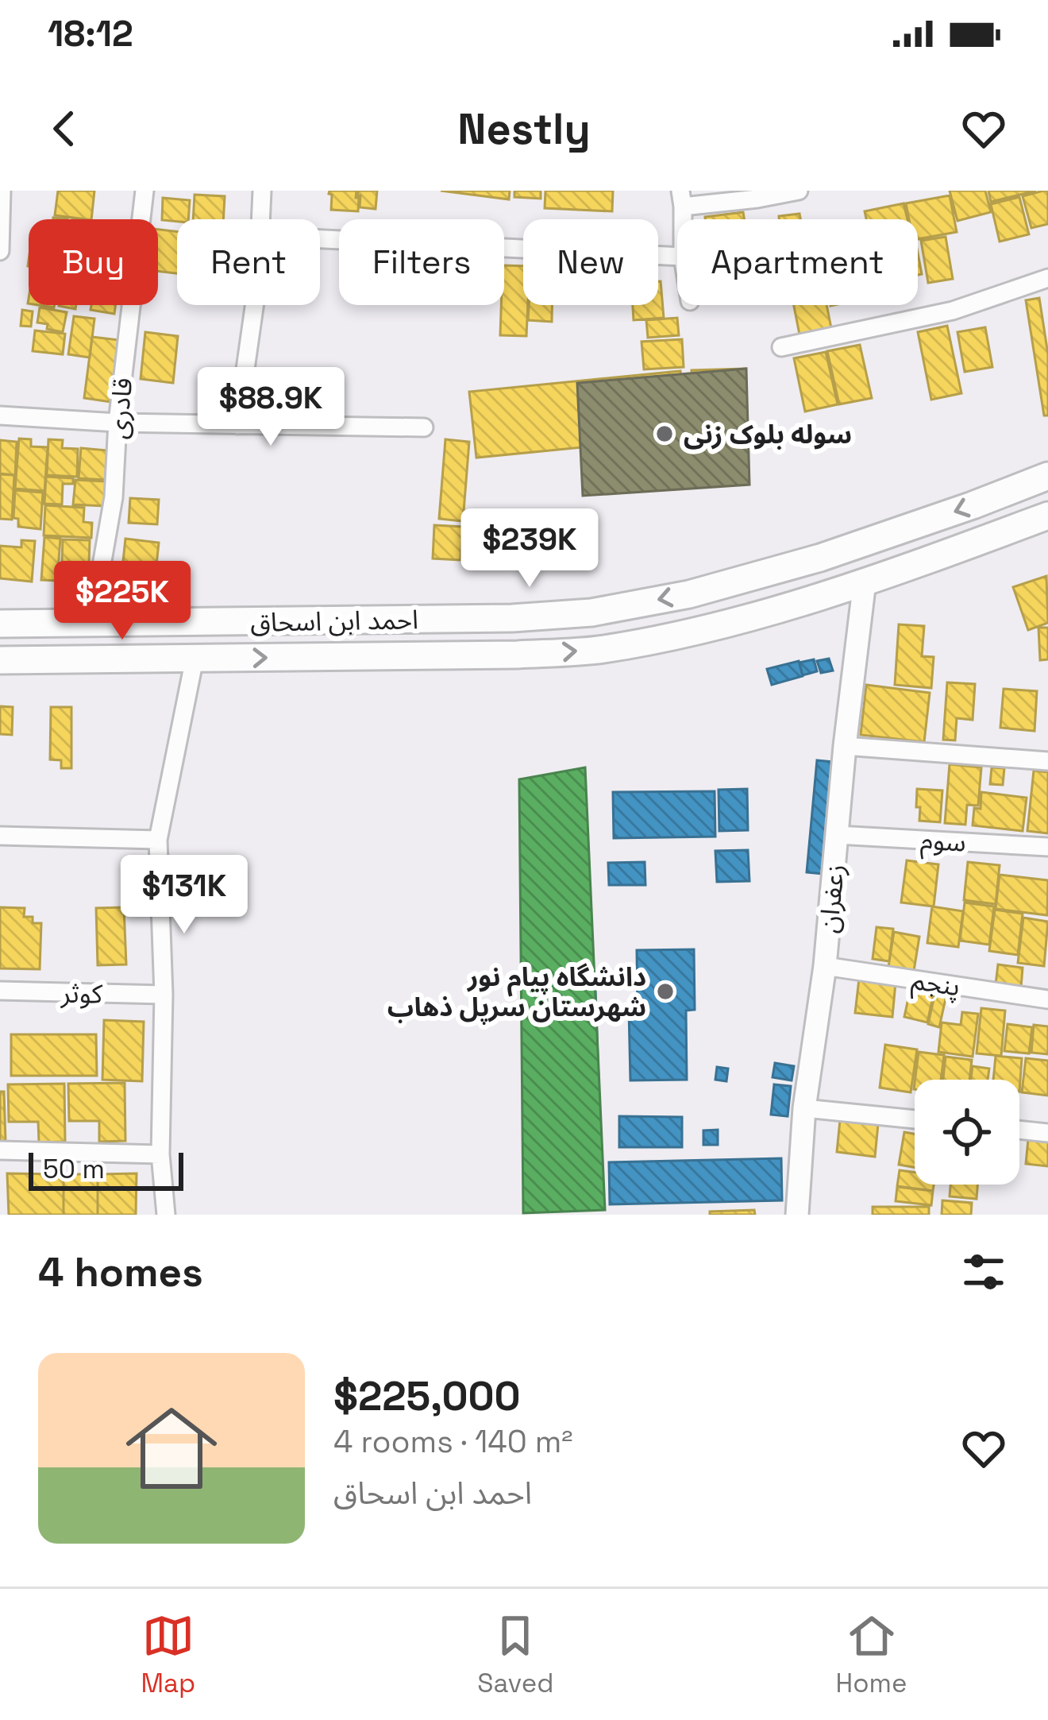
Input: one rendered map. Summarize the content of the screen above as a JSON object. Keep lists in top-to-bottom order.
{
  "streets": {
    "main road": ["احمد ابن اسحاق"],
    "street": [
      "قادری",
      "سوم",
      "زعفران",
      "پنجم",
      "کوثر"
    ]
  },
  "crossings": [
    ["قادری", "احمد ابن اسحاق"],
    ["احمد ابن اسحاق", "زعفران"],
    ["سوم", "زعفران"],
    ["زعفران", "پنجم"]
  ],
  "places": ["سوله بلوک زنی", "دانشگاه پیام نور شهرستان سرپل ذهاب"],
  "scale_bar": "50 m",
  "page": {
    "status": "18:12",
    "header": "Nestly",
    "chip": [
      "Buy",
      "Rent",
      "Filters",
      "New",
      "Apartment"
    ],
    "price": [
      "$88.9K",
      "$239K",
      "$225K",
      "$131K"
    ],
    "scale": "50 m",
    "heading": "4 homes",
    "list": [
      {
        "name": "$225,000",
        "note": "4 rooms · 140 m² · احمد ابن اسحاق"
      }
    ],
    "tabs": ["Map", "Saved", "Home"]
  }
}
